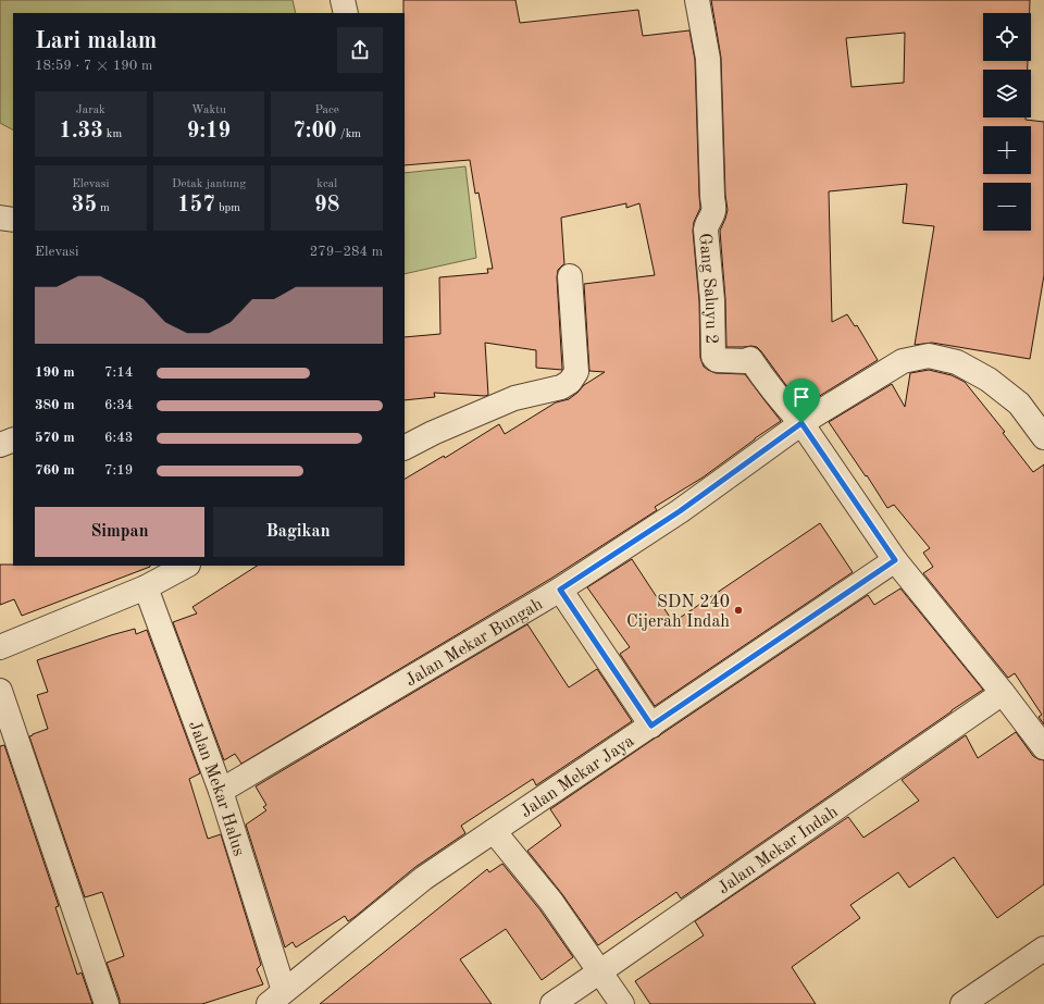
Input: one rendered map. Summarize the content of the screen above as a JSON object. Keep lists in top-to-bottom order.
{
  "streets": {
    "street": [
      "Gang Saluyu 2",
      "Jalan Mekar Bungah",
      "Jalan Mekar Jaya",
      "Jalan Mekar Halus",
      "Jalan Mekar Indah"
    ]
  },
  "crossings": [
    ["Gang Saluyu 2", "Jalan Mekar Bungah"],
    ["Jalan Mekar Bungah", "Jalan Mekar Halus"],
    ["Jalan Mekar Jaya", "Jalan Mekar Halus"]
  ],
  "places": ["SDN 240 Cijerah Indah"],
  "page": {
    "map_buttons": ["+", "−"],
    "heading": ["Lari malam", "18:59 · 7 × 190 m"],
    "stats": [
      ["Jarak", "1.33 km"],
      ["Waktu", "9:19"],
      ["Pace", "7:00 /km"],
      ["Elevasi", "35 m"],
      ["Detak jantung", "157 bpm"],
      ["kcal", "98"]
    ],
    "chart": ["Elevasi", "279–284 m"],
    "list": [
      {
        "name": "190 m",
        "note": "7:14"
      },
      {
        "name": "380 m",
        "note": "6:34"
      },
      {
        "name": "570 m",
        "note": "6:43"
      },
      {
        "name": "760 m",
        "note": "7:19"
      }
    ],
    "buttons": ["Simpan", "Bagikan"]
  }
}
